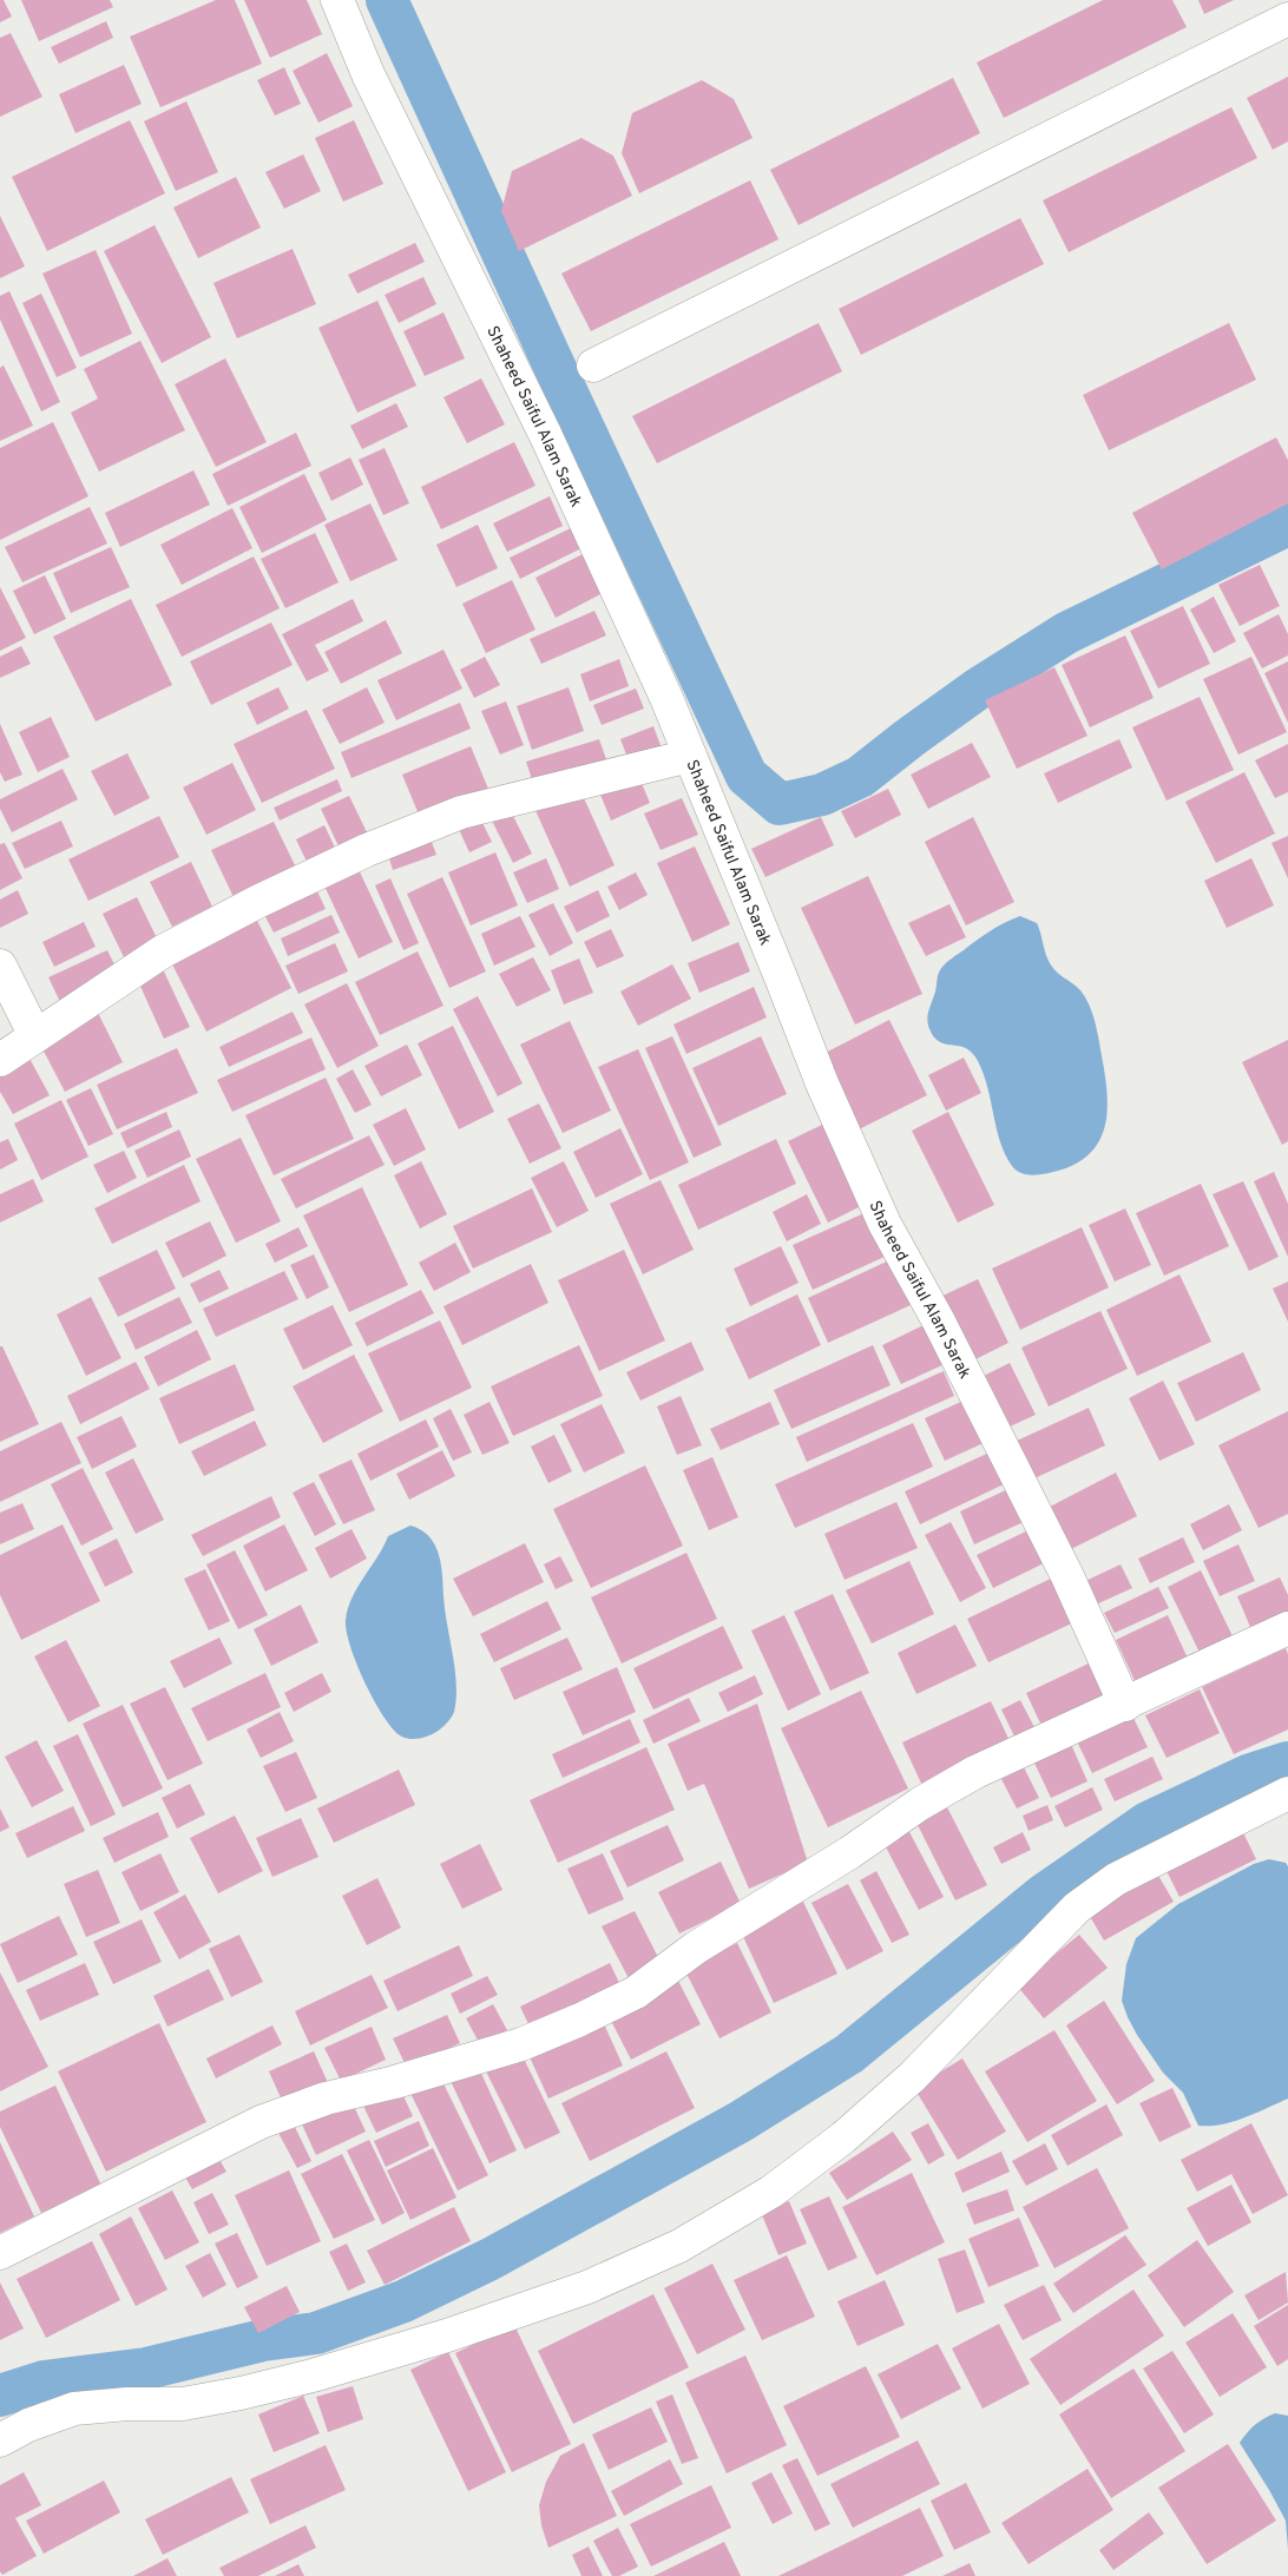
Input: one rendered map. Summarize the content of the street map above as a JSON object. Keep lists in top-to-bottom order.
{
  "streets": {
    "street": ["Shaheed Saiful Alam Sarak"]
  }
}
